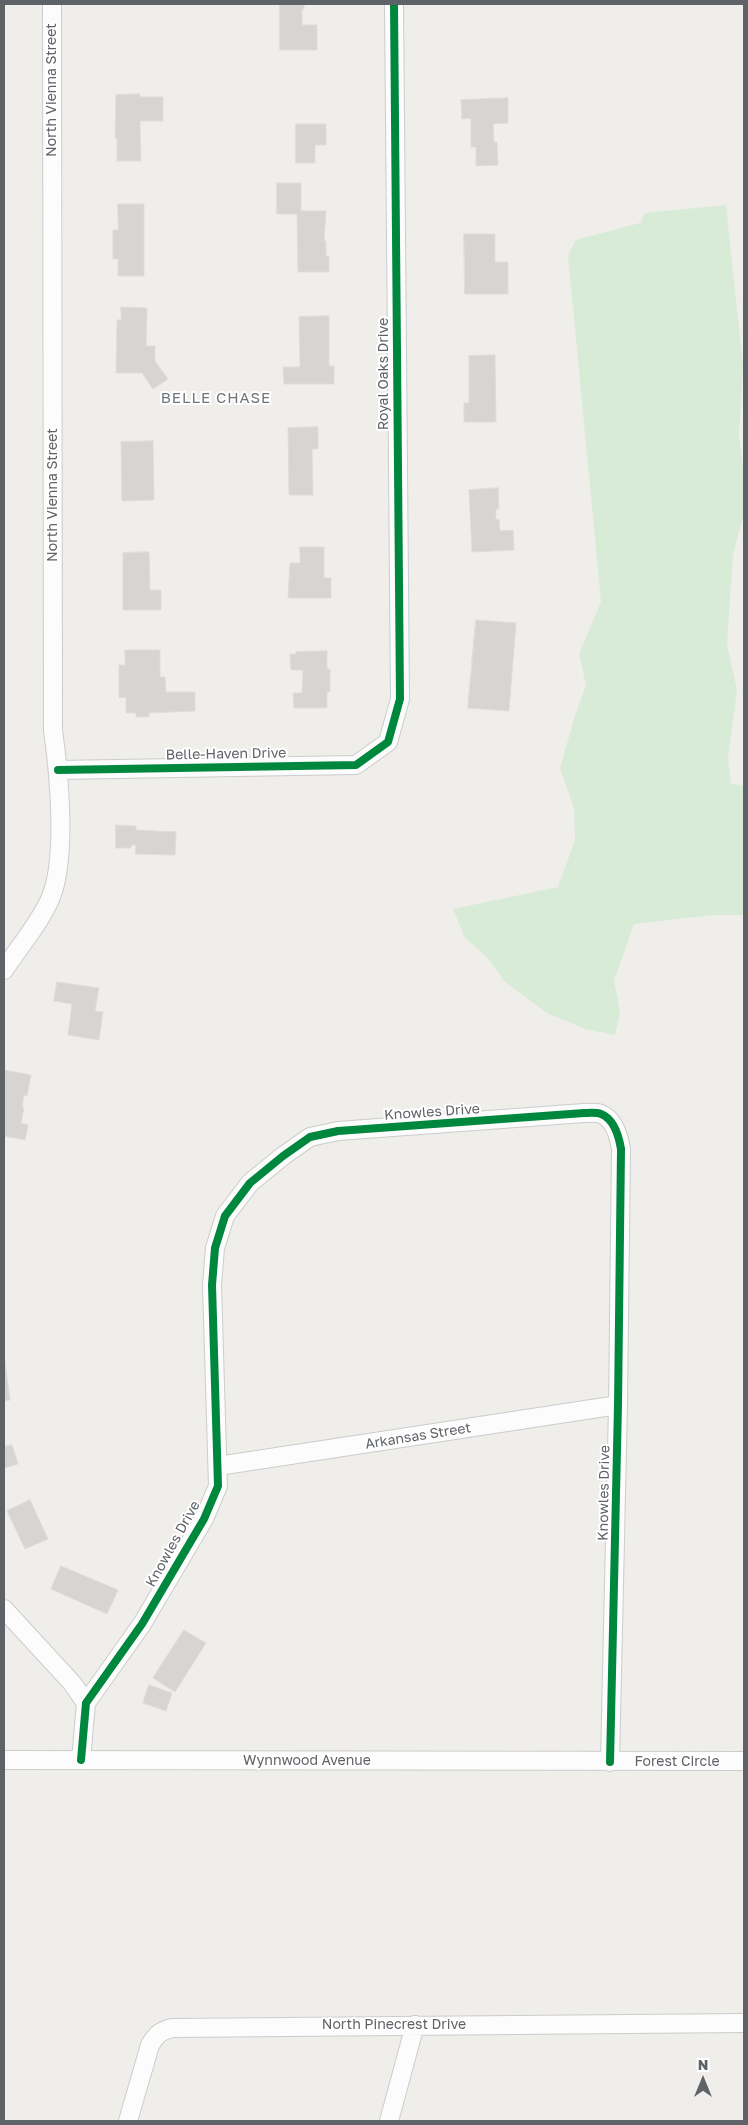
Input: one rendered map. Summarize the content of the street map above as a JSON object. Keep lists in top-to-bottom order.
{
  "streets": {
    "street": [
      "North Vienna Street",
      "Royal Oaks Drive",
      "Belle-Haven Drive",
      "Knowles Drive",
      "Arkansas Street",
      "Wynnwood Avenue",
      "Forest Circle",
      "North Pinecrest Drive"
    ]
  },
  "crossings": [
    ["North Vienna Street", "Belle-Haven Drive"],
    ["Royal Oaks Drive", "Belle-Haven Drive"],
    ["Knowles Drive", "Arkansas Street"],
    ["Knowles Drive", "Wynnwood Avenue"],
    ["Knowles Drive", "Forest Circle"],
    ["Wynnwood Avenue", "Forest Circle"]
  ],
  "districts": ["BELLE CHASE"],
  "north": "top"
}
